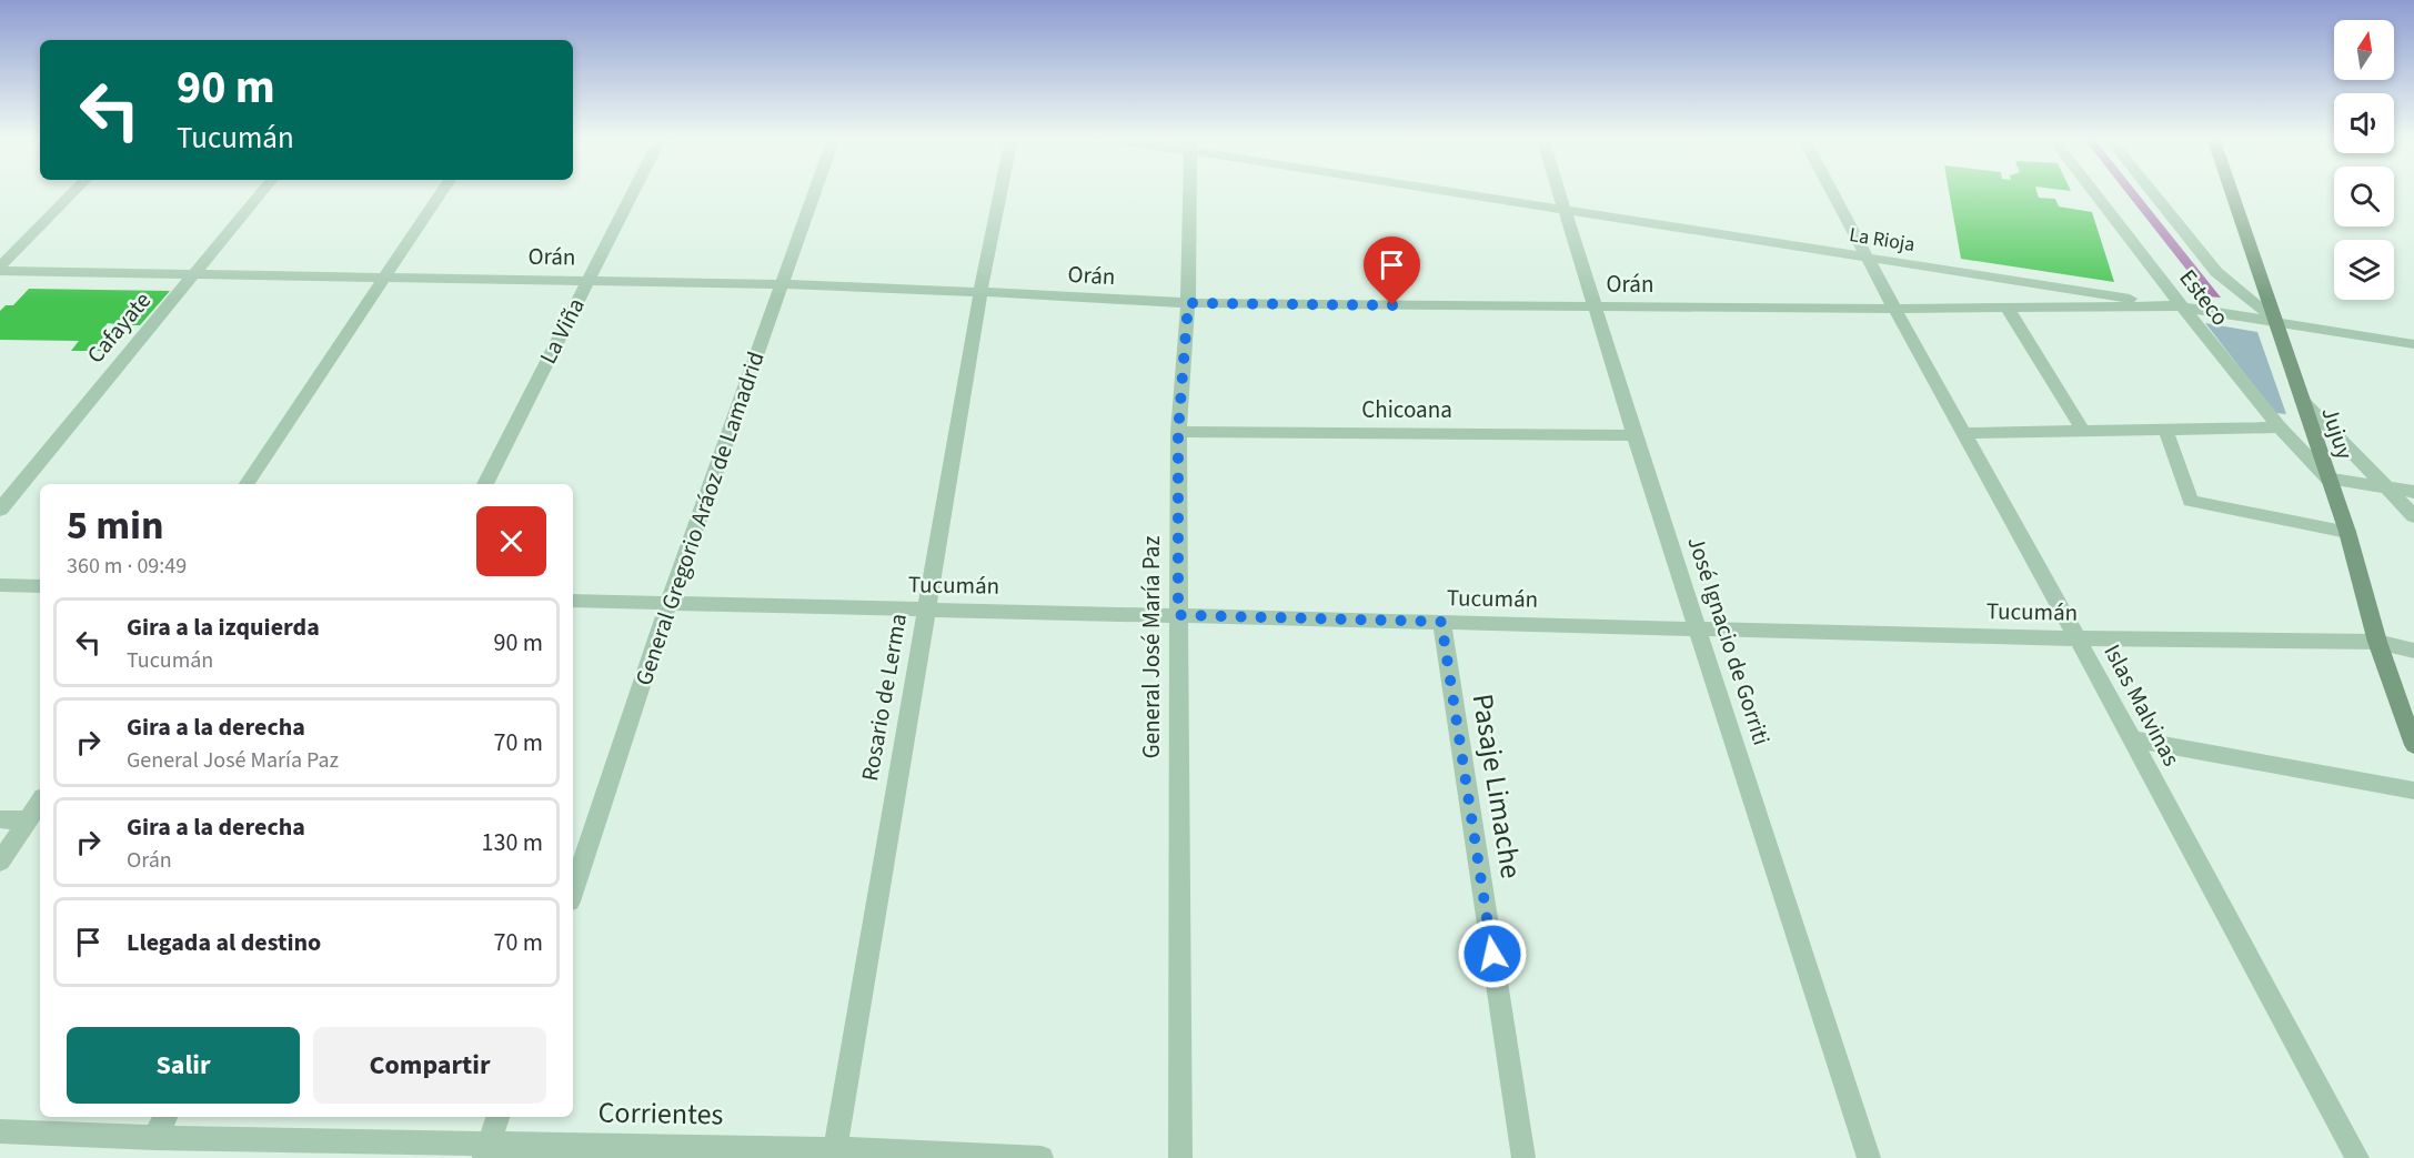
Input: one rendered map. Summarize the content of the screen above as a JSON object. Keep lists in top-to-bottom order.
{
  "streets": {
    "main road": ["Jujuy"],
    "street": [
      "La Rioja",
      "Orán",
      "Esteco",
      "Cafayate",
      "La Viña",
      "Chicoana",
      "General Gregorio Aráoz de Lamadrid",
      "Tucumán",
      "José Ignacio de Gorriti",
      "General José María Paz",
      "Rosario de Lerma",
      "Islas Malvinas",
      "Pasaje Limache",
      "Corrientes"
    ]
  },
  "crossings": [
    ["La Rioja", "Orán"],
    ["La Rioja", "Esteco"],
    ["La Rioja", "Jujuy"],
    ["La Rioja", "José Ignacio de Gorriti"],
    ["La Rioja", "Islas Malvinas"],
    ["Orán", "Esteco"],
    ["Orán", "Cafayate"],
    ["Orán", "La Viña"],
    ["Orán", "General Gregorio Aráoz de Lamadrid"],
    ["Orán", "José Ignacio de Gorriti"],
    ["Orán", "General José María Paz"],
    ["Orán", "Rosario de Lerma"],
    ["Orán", "Islas Malvinas"],
    ["Esteco", "Jujuy"],
    ["Chicoana", "José Ignacio de Gorriti"],
    ["Chicoana", "General José María Paz"],
    ["Jujuy", "Tucumán"],
    ["General Gregorio Aráoz de Lamadrid", "Tucumán"],
    ["Tucumán", "José Ignacio de Gorriti"],
    ["Tucumán", "General José María Paz"],
    ["Tucumán", "Rosario de Lerma"],
    ["Tucumán", "Islas Malvinas"],
    ["Tucumán", "Pasaje Limache"],
    ["Rosario de Lerma", "Corrientes"]
  ],
  "north": "top",
  "page": {
    "turn": ["90 m", "Tucumán"],
    "heading": ["5 min", "360 m · 09:49"],
    "list": [
      {
        "name": "Gira a la izquierda",
        "note": "Tucumán",
        "value": "90 m"
      },
      {
        "name": "Gira a la derecha",
        "note": "General José María Paz",
        "value": "70 m"
      },
      {
        "name": "Gira a la derecha",
        "note": "Orán",
        "value": "130 m"
      },
      {
        "name": "Llegada al destino",
        "value": "70 m"
      }
    ],
    "buttons": ["Salir", "Compartir"]
  }
}
